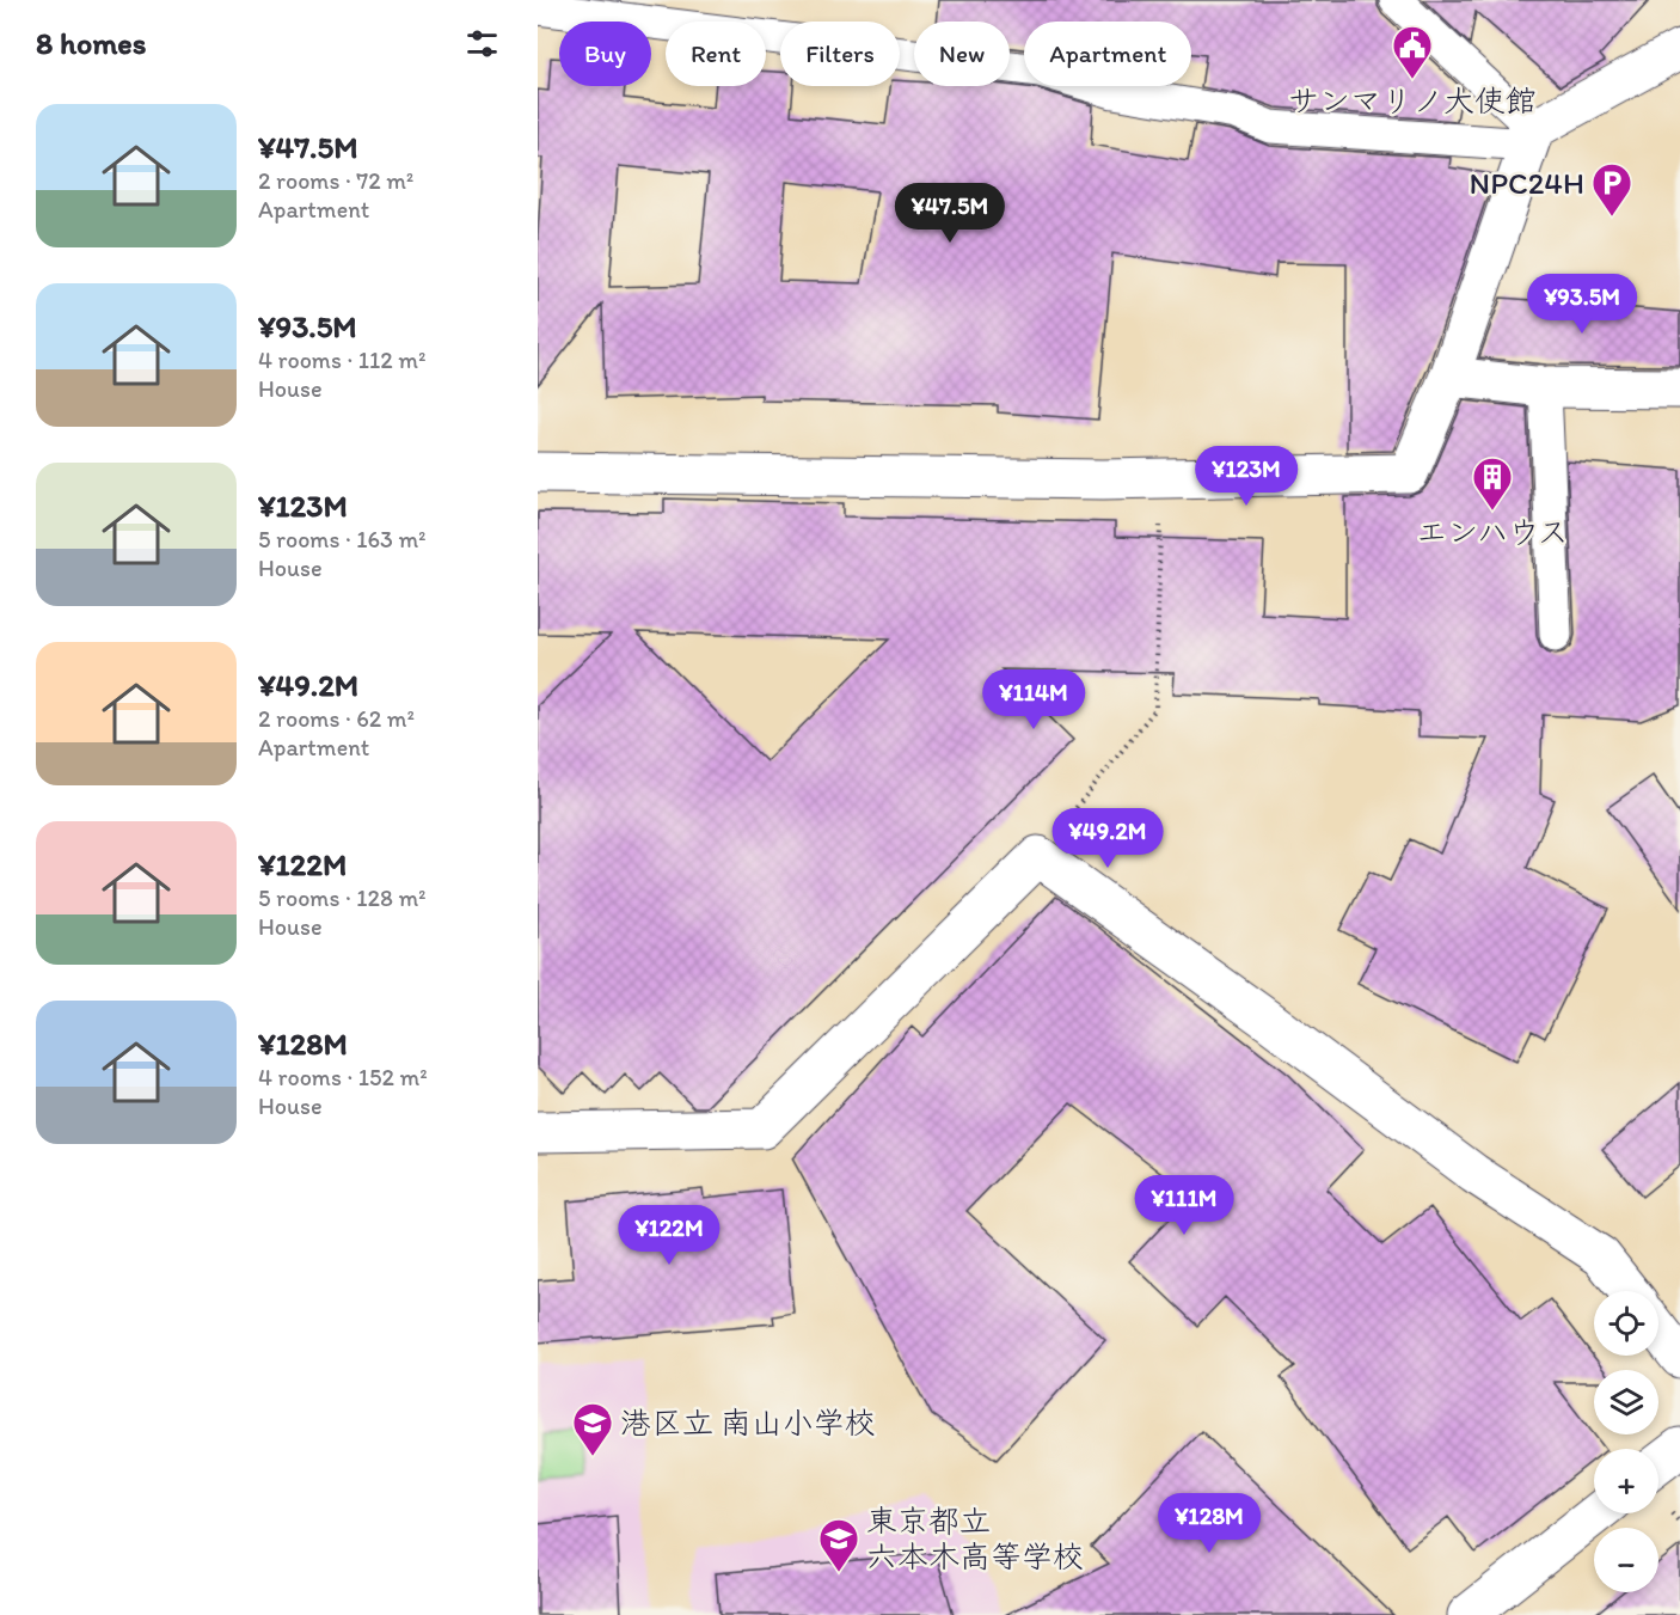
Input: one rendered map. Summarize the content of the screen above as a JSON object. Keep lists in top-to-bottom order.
{
  "places": {
    "public building": ["サンマリノ大使館"],
    "parking": ["NPC24H"],
    "building": ["エンハウス"],
    "school or university": ["港区立 南山小学校", "東京都立 六本木高等学校"]
  },
  "page": {
    "heading": "8 homes",
    "chip": [
      "Buy",
      "Rent",
      "Filters",
      "New",
      "Apartment"
    ],
    "list": [
      {
        "name": "¥47.5M",
        "note": "2 rooms · 72 m² · Apartment"
      },
      {
        "name": "¥93.5M",
        "note": "4 rooms · 112 m² · House"
      },
      {
        "name": "¥123M",
        "note": "5 rooms · 163 m² · House"
      },
      {
        "name": "¥49.2M",
        "note": "2 rooms · 62 m² · Apartment"
      },
      {
        "name": "¥122M",
        "note": "5 rooms · 128 m² · House"
      },
      {
        "name": "¥128M",
        "note": "4 rooms · 152 m² · House"
      }
    ],
    "price": [
      "¥47.5M",
      "¥93.5M",
      "¥123M",
      "¥114M",
      "¥49.2M",
      "¥111M",
      "¥122M",
      "¥128M"
    ],
    "map_buttons": ["+", "−"]
  }
}
